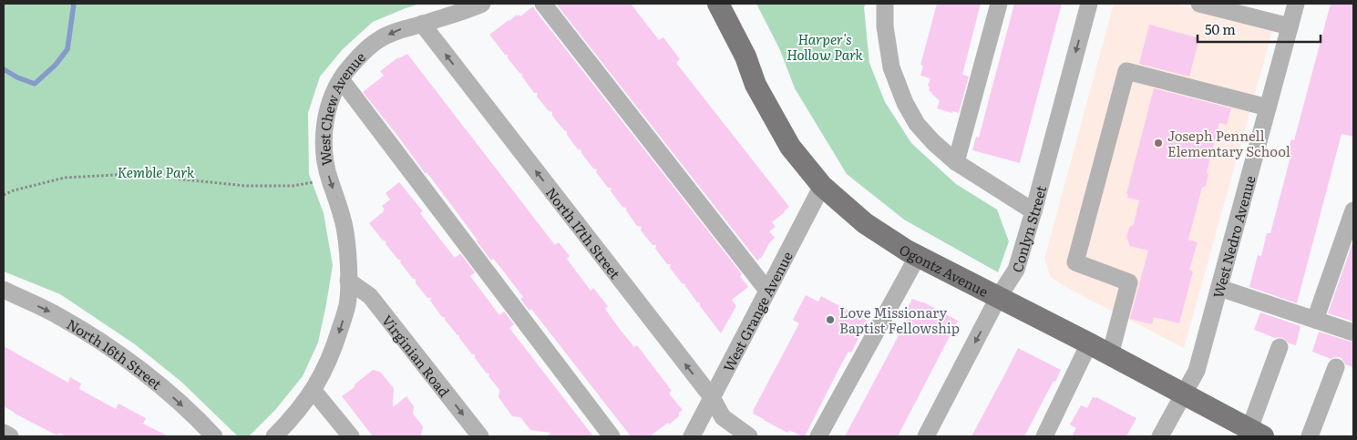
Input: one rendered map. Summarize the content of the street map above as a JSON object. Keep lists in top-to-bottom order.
{
  "streets": {
    "main road": ["Ogontz Avenue"],
    "street": [
      "West Chew Avenue",
      "Conlyn Street",
      "North 17th Street",
      "West Nedro Avenue",
      "West Grange Avenue",
      "North 16th Street",
      "Virginian Road"
    ]
  },
  "crossings": [
    ["West Chew Avenue", "North 17th Street"],
    ["West Chew Avenue", "Virginian Road"],
    ["Conlyn Street", "Ogontz Avenue"],
    ["North 17th Street", "West Grange Avenue"],
    ["West Nedro Avenue", "Ogontz Avenue"],
    ["Ogontz Avenue", "West Grange Avenue"]
  ],
  "one_way": ["West Chew Avenue", "North 16th Street"],
  "parks": ["Harper's Hollow Park", "Kemble Park"],
  "places": ["Joseph Pennell Elementary School", "Love Missionary Baptist Fellowship"],
  "scale_bar": "50 m"
}
